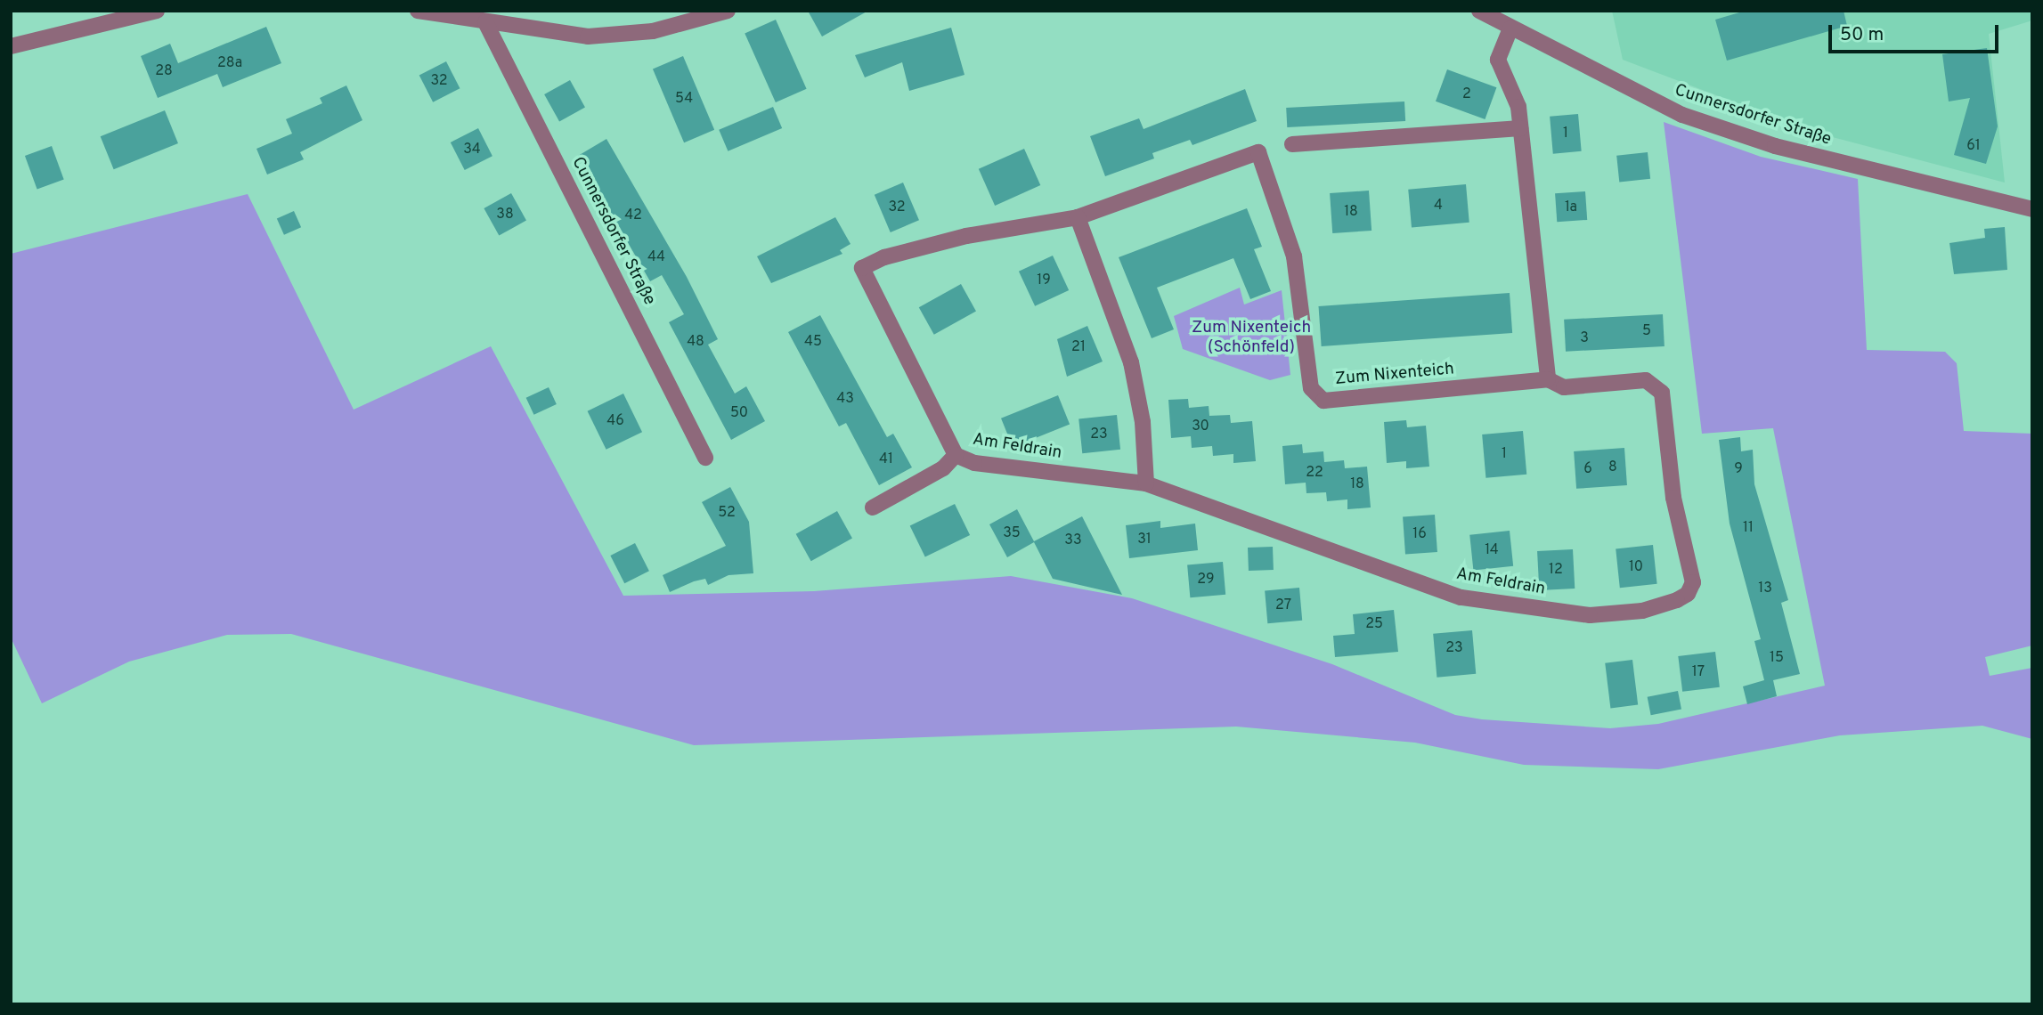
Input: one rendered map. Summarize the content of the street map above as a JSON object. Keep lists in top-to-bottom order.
{
  "streets": {
    "street": ["Cunnersdorfer Straße", "Zum Nixenteich", "Am Feldrain"]
  },
  "crossings": [
    ["Zum Nixenteich", "Am Feldrain"]
  ],
  "parks": ["Zum Nixenteich (Schönfeld)"],
  "house_numbers": [
    "28a",
    "28",
    "32",
    "2",
    "54",
    "1",
    "61",
    "34",
    "4",
    "32",
    "1a",
    "18",
    "38",
    "42",
    "44",
    "19",
    "5",
    "3",
    "48",
    "45",
    "21",
    "43",
    "50",
    "46",
    "30",
    "23",
    "1",
    "41",
    "8",
    "6",
    "9",
    "22",
    "18",
    "52",
    "11",
    "35",
    "16",
    "31",
    "33",
    "14",
    "10",
    "12",
    "29",
    "13",
    "27",
    "25",
    "23",
    "15",
    "17"
  ],
  "scale_bar": "50 m"
}
